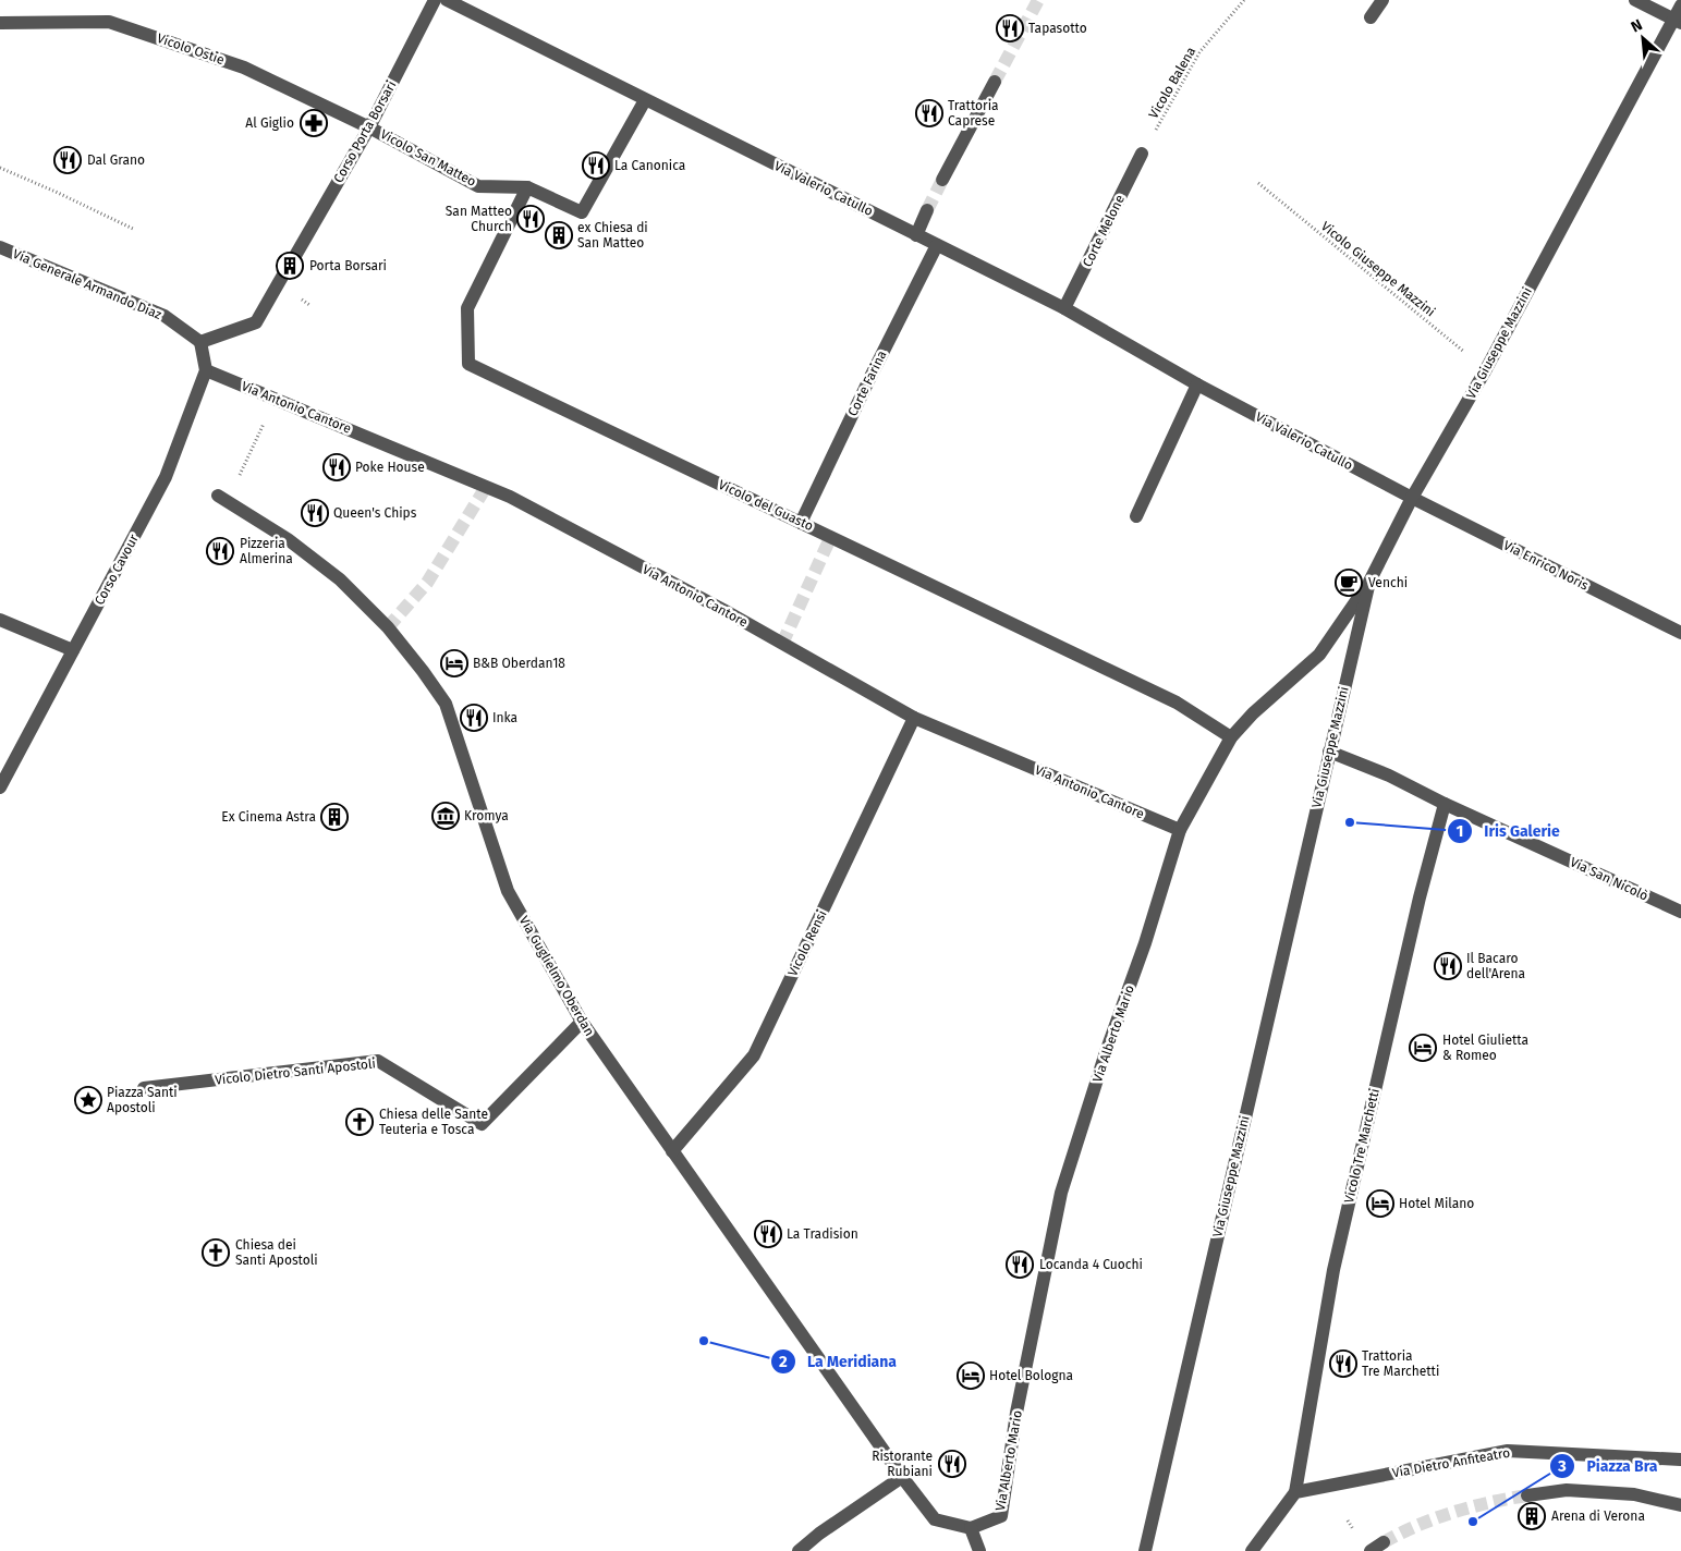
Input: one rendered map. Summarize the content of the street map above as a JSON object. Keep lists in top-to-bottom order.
{
  "streets": {
    "street": [
      "Vicolo Ostie",
      "Corso Porta Borsari",
      "Vicolo San Matteo",
      "Via Valerio Catullo",
      "Corte Melone",
      "Via Generale Armando Diaz",
      "Via Giuseppe Mazzini",
      "Corte Farina",
      "Via Antonio Cantore",
      "Vicolo del Guasto",
      "Via Enrico Noris",
      "Corso Cavour",
      "Via San Nicolò",
      "Vicolo Rensi",
      "Via Guglielmo Oberdan",
      "Via Alberto Mario",
      "Vicolo Dietro Santi Apostoli",
      "Vicolo Tre Marchetti",
      "Via Dietro Anfiteatro"
    ],
    "path": ["Vicolo Balena", "Vicolo Giuseppe Mazzini"]
  },
  "crossings": [
    ["Vicolo Ostie", "Corso Porta Borsari"],
    ["Vicolo Ostie", "Vicolo San Matteo"],
    ["Vicolo Balena", "Corte Melone"],
    ["Corso Porta Borsari", "Vicolo San Matteo"],
    ["Corso Porta Borsari", "Via Generale Armando Diaz"],
    ["Vicolo San Matteo", "Via Valerio Catullo"],
    ["Vicolo San Matteo", "Vicolo del Guasto"],
    ["Via Valerio Catullo", "Corte Melone"],
    ["Via Valerio Catullo", "Via Giuseppe Mazzini"],
    ["Via Valerio Catullo", "Corte Farina"],
    ["Via Valerio Catullo", "Via Enrico Noris"],
    ["Vicolo Giuseppe Mazzini", "Via Giuseppe Mazzini"],
    ["Via Giuseppe Mazzini", "Via Enrico Noris"],
    ["Via Giuseppe Mazzini", "Via San Nicolò"],
    ["Via Giuseppe Mazzini", "Via Alberto Mario"],
    ["Corte Farina", "Vicolo del Guasto"],
    ["Via Antonio Cantore", "Corso Cavour"],
    ["Via Antonio Cantore", "Vicolo Rensi"],
    ["Via Antonio Cantore", "Via Alberto Mario"],
    ["Vicolo del Guasto", "Via Alberto Mario"],
    ["Via San Nicolò", "Vicolo Tre Marchetti"],
    ["Vicolo Rensi", "Via Guglielmo Oberdan"],
    ["Via Guglielmo Oberdan", "Via Alberto Mario"],
    ["Via Guglielmo Oberdan", "Vicolo Dietro Santi Apostoli"],
    ["Vicolo Tre Marchetti", "Via Dietro Anfiteatro"]
  ],
  "places": {
    "restaurant": [
      "Tapasotto",
      "Trattoria Caprese",
      "Dal Grano",
      "La Canonica",
      "San Matteo Church",
      "Poke House",
      "Queen's Chips",
      "Pizzeria Almerina",
      "Inka",
      "Il Bacaro dell'Arena",
      "La Tradision",
      "Locanda 4 Cuochi",
      "Trattoria Tre Marchetti",
      "Ristorante Rubiani"
    ],
    "pharmacy": ["Al Giglio"],
    "building": [
      "ex Chiesa di San Matteo",
      "Porta Borsari",
      "Ex Cinema Astra",
      "Arena di Verona"
    ],
    "cafe": ["Venchi"],
    "hotel": [
      "B&B Oberdan18",
      "Hotel Giulietta & Romeo",
      "Hotel Milano",
      "Hotel Bologna"
    ],
    "museum": ["Kromya"],
    "other": ["Iris Galerie", "La Meridiana", "Piazza Bra"],
    "place": ["Piazza Santi Apostoli"],
    "church": ["Chiesa delle Sante Teuteria e Tosca", "Chiesa dei Santi Apostoli"]
  },
  "north": "top left"
}
